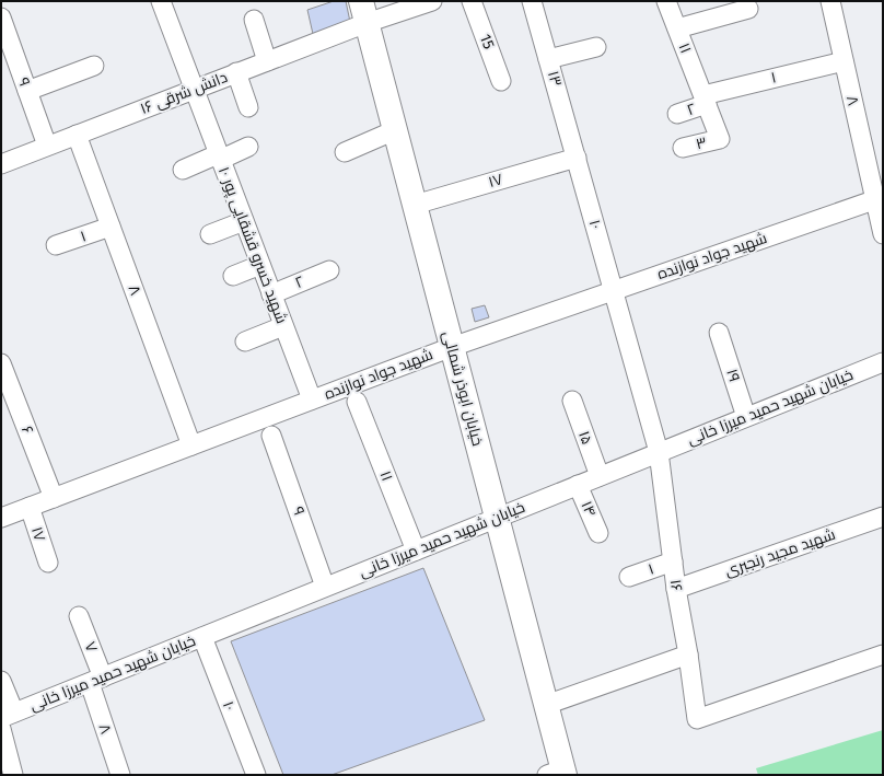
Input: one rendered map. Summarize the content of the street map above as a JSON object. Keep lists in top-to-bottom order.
{
  "streets": {
    "street": [
      "15",
      "۱۱",
      "۱",
      "۱۳",
      "۹",
      "دانش شرقی ۱۶",
      "۸",
      "۲",
      "۳",
      "۱۷",
      "۱۰",
      "شهید خسرو قشقایی پور ۱۰",
      "شهید جواد نوازنده",
      "۱۹",
      "خیابان ابوذر شمالی",
      "خیابان شهید حمید میرزا خانی",
      "۶",
      "۱۵",
      "۱۴",
      "شهید مجید رنجبری",
      "۱۶",
      "۷"
    ]
  },
  "crossings": [
    ["۱۱", "۱"],
    ["۱۱", "۲"],
    ["۱۱", "۳"],
    ["۱۱", "خیابان شهید حمید میرزا خانی"],
    ["۱", "۸"],
    ["۱", "۲"],
    ["۱", "۱۶"],
    ["۱۳", "۱۷"],
    ["۱۳", "۱۰"],
    ["۹", "دانش شرقی ۱۶"],
    ["۹", "خیابان شهید حمید میرزا خانی"],
    ["دانش شرقی ۱۶", "۸"],
    ["دانش شرقی ۱۶", "شهید خسرو قشقایی پور ۱۰"],
    ["دانش شرقی ۱۶", "خیابان ابوذر شمالی"],
    ["۸", "شهید جواد نوازنده"],
    ["۸", "خیابان شهید حمید میرزا خانی"],
    ["۸", "۷"],
    ["۲", "شهید خسرو قشقایی پور ۱۰"],
    ["۱۷", "۱۰"],
    ["۱۷", "شهید جواد نوازنده"],
    ["۱۷", "خیابان ابوذر شمالی"],
    ["۱۰", "شهید جواد نوازنده"],
    ["۱۰", "خیابان شهید حمید میرزا خانی"],
    ["شهید خسرو قشقایی پور ۱۰", "شهید جواد نوازنده"],
    ["شهید جواد نوازنده", "خیابان ابوذر شمالی"],
    ["شهید جواد نوازنده", "۶"],
    ["۱۹", "خیابان شهید حمید میرزا خانی"],
    ["خیابان ابوذر شمالی", "خیابان شهید حمید میرزا خانی"],
    ["خیابان شهید حمید میرزا خانی", "۱۵"],
    ["خیابان شهید حمید میرزا خانی", "۱۴"],
    ["خیابان شهید حمید میرزا خانی", "۱۶"],
    ["خیابان شهید حمید میرزا خانی", "۷"],
    ["شهید مجید رنجبری", "۱۶"]
  ]
}
